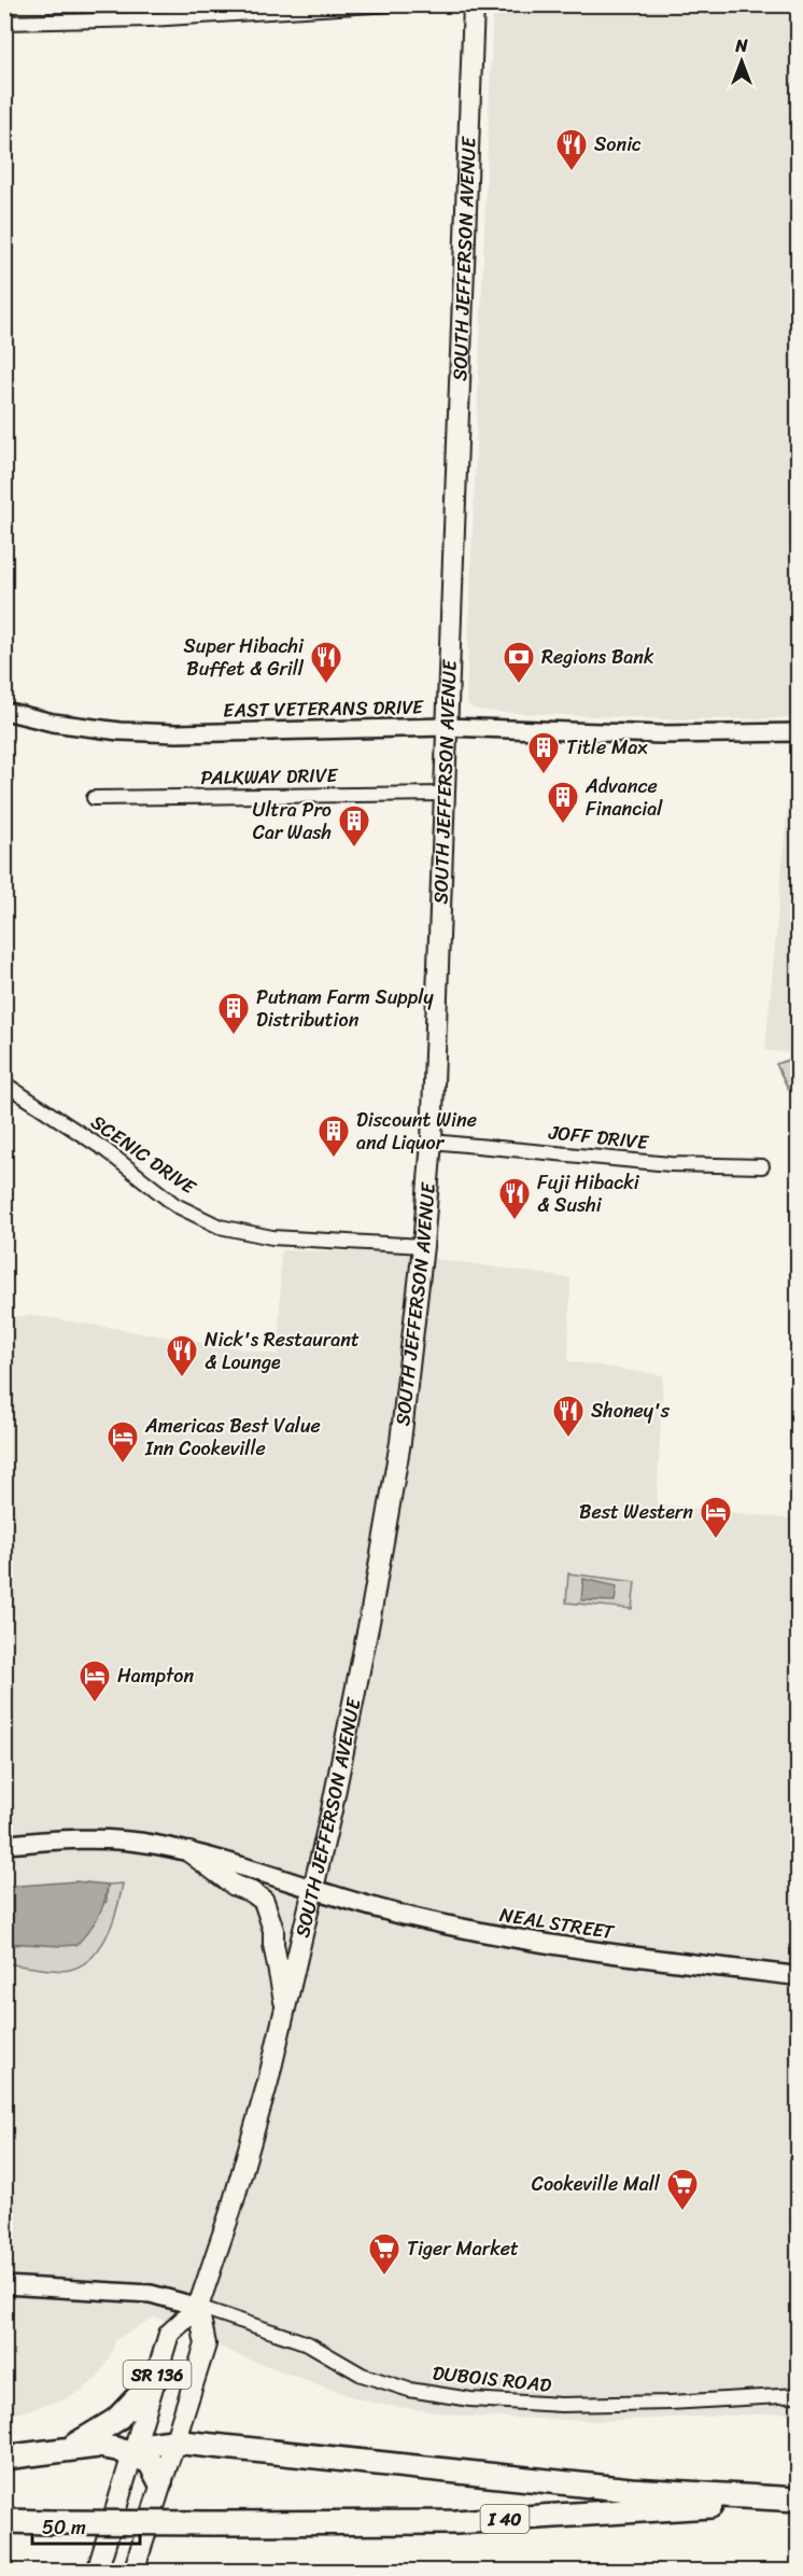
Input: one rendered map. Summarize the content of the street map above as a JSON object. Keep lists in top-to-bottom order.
{
  "streets": {
    "highway": ["I 40"],
    "main road": ["SOUTH JEFFERSON AVENUE", "NEAL STREET", "SR 136"],
    "street": [
      "EAST VETERANS DRIVE",
      "PALKWAY DRIVE",
      "JOFF DRIVE",
      "SCENIC DRIVE",
      "DUBOIS ROAD"
    ]
  },
  "crossings": [
    ["SOUTH JEFFERSON AVENUE", "EAST VETERANS DRIVE"],
    ["SOUTH JEFFERSON AVENUE", "PALKWAY DRIVE"],
    ["SOUTH JEFFERSON AVENUE", "JOFF DRIVE"],
    ["SOUTH JEFFERSON AVENUE", "SCENIC DRIVE"],
    ["SOUTH JEFFERSON AVENUE", "NEAL STREET"],
    ["SOUTH JEFFERSON AVENUE", "SR 136"],
    ["SOUTH JEFFERSON AVENUE", "DUBOIS ROAD"],
    ["SR 136", "DUBOIS ROAD"]
  ],
  "places": {
    "restaurant": [
      "Sonic",
      "Super Hibachi Buffet & Grill",
      "Fuji Hibacki & Sushi",
      "Nick's Restaurant & Lounge",
      "Shoney's"
    ],
    "bank": ["Regions Bank"],
    "building": [
      "Title Max",
      "Advance Financial",
      "Ultra Pro Car Wash",
      "Putnam Farm Supply Distribution",
      "Discount Wine and Liquor"
    ],
    "hotel": ["Americas Best Value Inn Cookeville", "Best Western", "Hampton"],
    "supermarket": ["Cookeville Mall", "Tiger Market"]
  },
  "scale_bar": "50 m",
  "north": "top"
}
